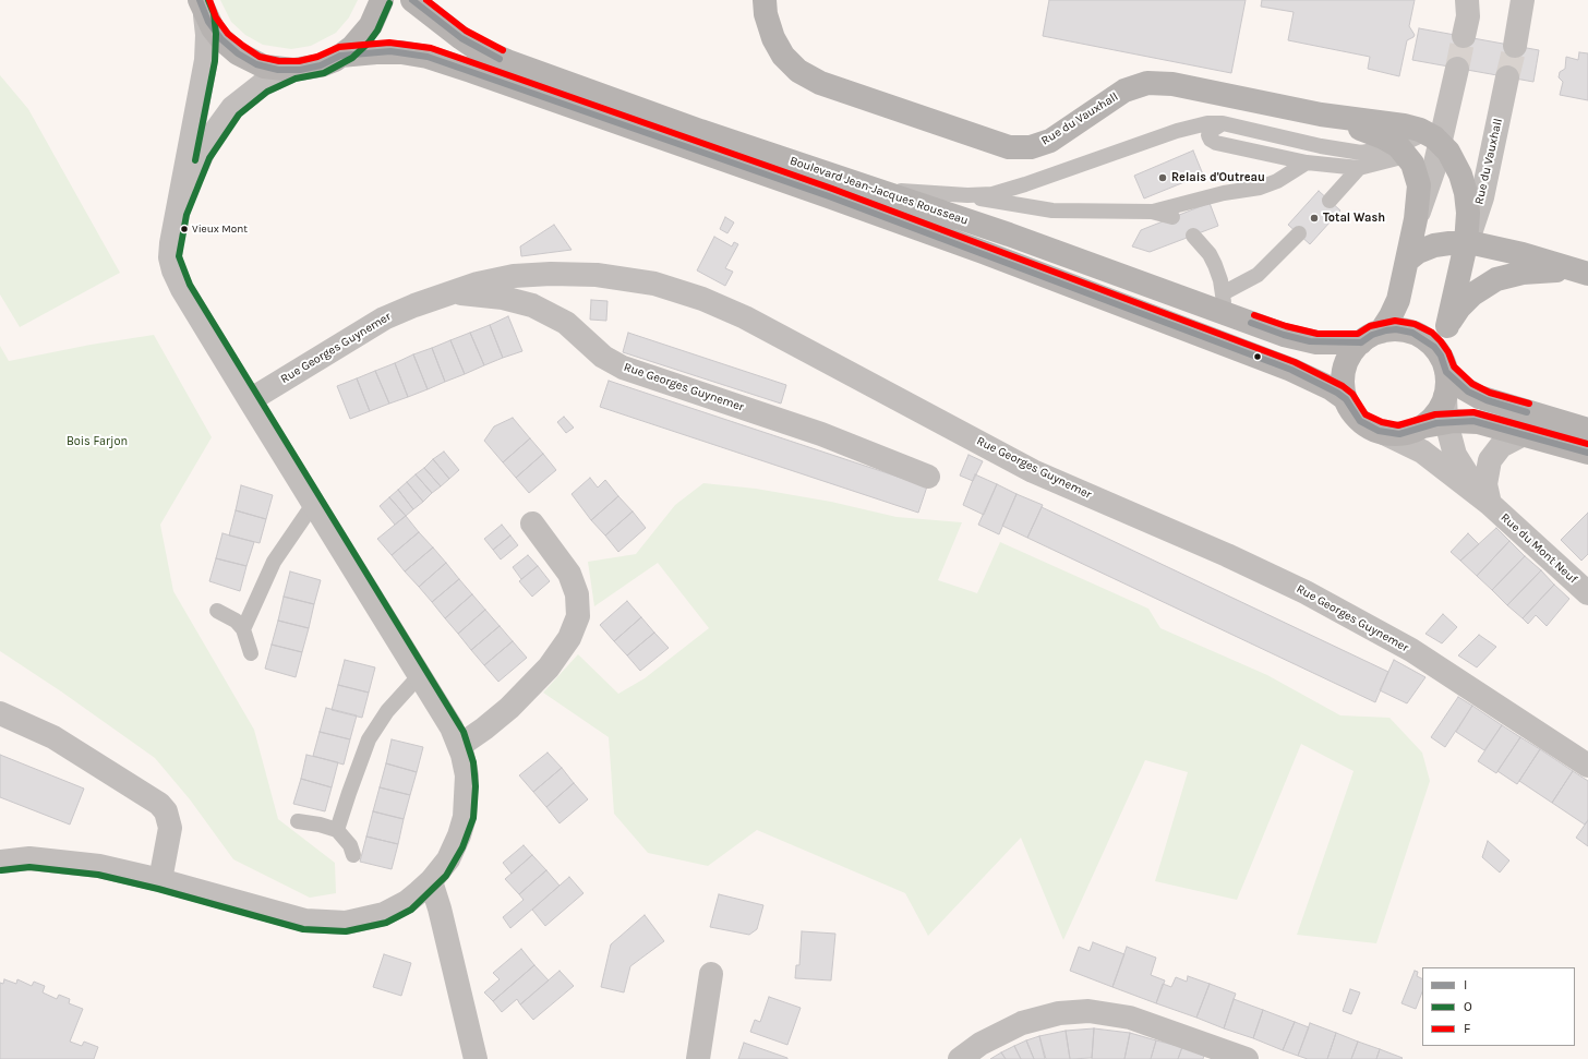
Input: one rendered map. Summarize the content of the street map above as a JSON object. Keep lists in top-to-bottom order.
{
  "streets": {
    "main road": ["Rue du Vauxhall", "Boulevard Jean-Jacques Rousseau"],
    "street": ["Rue Georges Guynemer", "Rue du Mont Neuf"]
  },
  "crossings": [
    ["Rue du Vauxhall", "Boulevard Jean-Jacques Rousseau"],
    ["Rue du Vauxhall", "Rue du Mont Neuf"],
    ["Boulevard Jean-Jacques Rousseau", "Rue du Mont Neuf"]
  ],
  "parks": ["Bois Farjon"],
  "places": ["Relais d'Outreau", "Total Wash", "Vieux Mont"],
  "lines": ["transit line I", "transit line O", "transit line F"],
  "legend": ["I", "O", "F"]
}
